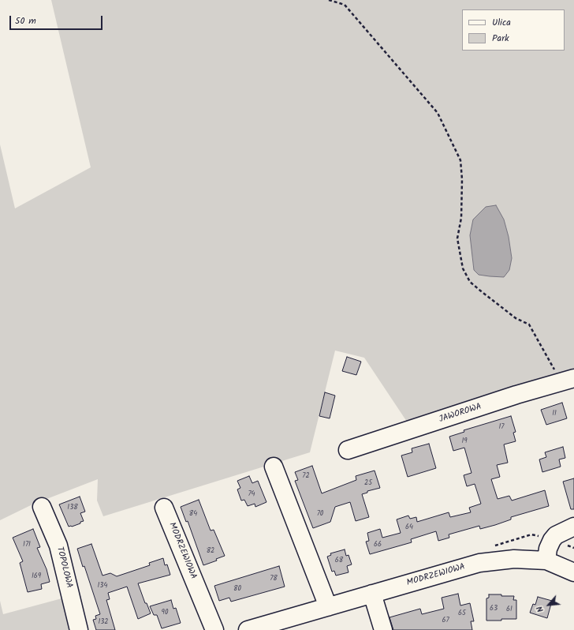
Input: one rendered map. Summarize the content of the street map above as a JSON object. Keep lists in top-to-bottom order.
{
  "streets": {
    "street": ["JAWOROWA", "MODRZEWIOWA", "TOPOLOWA"]
  },
  "house_numbers": [
    "11",
    "17",
    "19",
    "72",
    "25",
    "74",
    "138",
    "84",
    "70",
    "64",
    "171",
    "66",
    "82",
    "68",
    "169",
    "78",
    "134",
    "80",
    "63",
    "61",
    "90",
    "65",
    "67",
    "132"
  ],
  "legend": ["Ulica", "Park"],
  "scale_bar": "50 m",
  "north": "bottom left"
}
